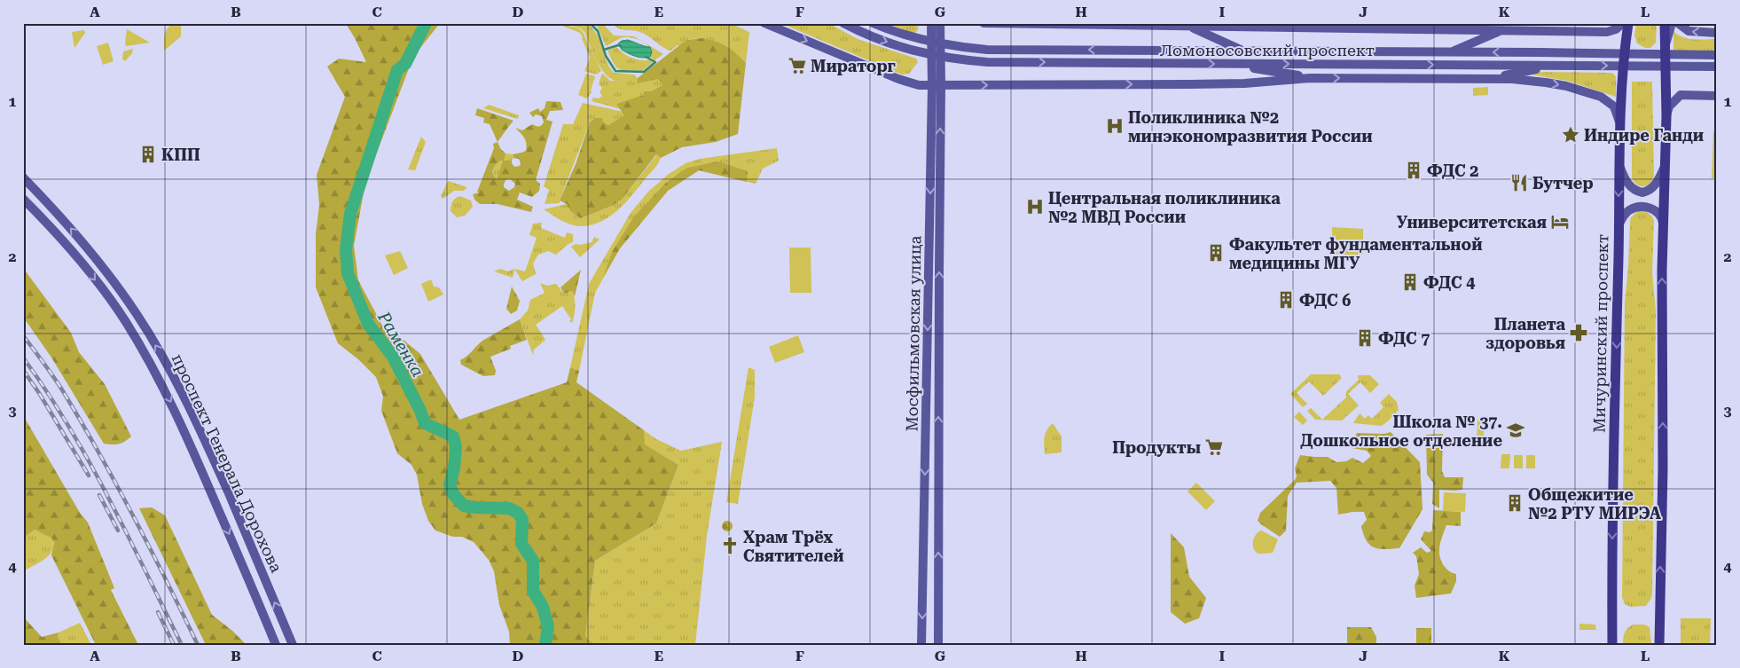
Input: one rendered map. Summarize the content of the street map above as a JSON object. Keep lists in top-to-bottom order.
{
  "streets": {
    "main road": [
      "Ломоносовский проспект",
      "Мосфильмовская улица",
      "Мичуринский проспект",
      "проспект Генерала Дорохова"
    ]
  },
  "crossings": [
    ["Ломоносовский проспект", "Мичуринский проспект"]
  ],
  "water": ["Раменка"],
  "places": {
    "supermarket": ["Мираторг", "Продукты"],
    "hospital": ["Поликлиника №2 минэкономразвития России", "Центральная поликлиника №2 МВД России"],
    "place": ["Индире Ганди"],
    "building": [
      "КПП",
      "ФДС 2",
      "Факультет фундаментальной медицины МГУ",
      "ФДС 4",
      "ФДС 6",
      "ФДС 7",
      "Общежитие №2 РТУ МИРЭА"
    ],
    "restaurant": ["Бутчер"],
    "hotel": ["Университетская"],
    "pharmacy": ["Планета здоровья"],
    "school or university": ["Школа № 37. Дошкольное отделение"],
    "church": ["Храм Трёх Святителей"]
  },
  "grid": {
    "columns": [
      "A",
      "B",
      "C",
      "D",
      "E",
      "F",
      "G",
      "H",
      "I",
      "J",
      "K",
      "L"
    ],
    "rows": [
      "1",
      "2",
      "3",
      "4"
    ]
  }
}
